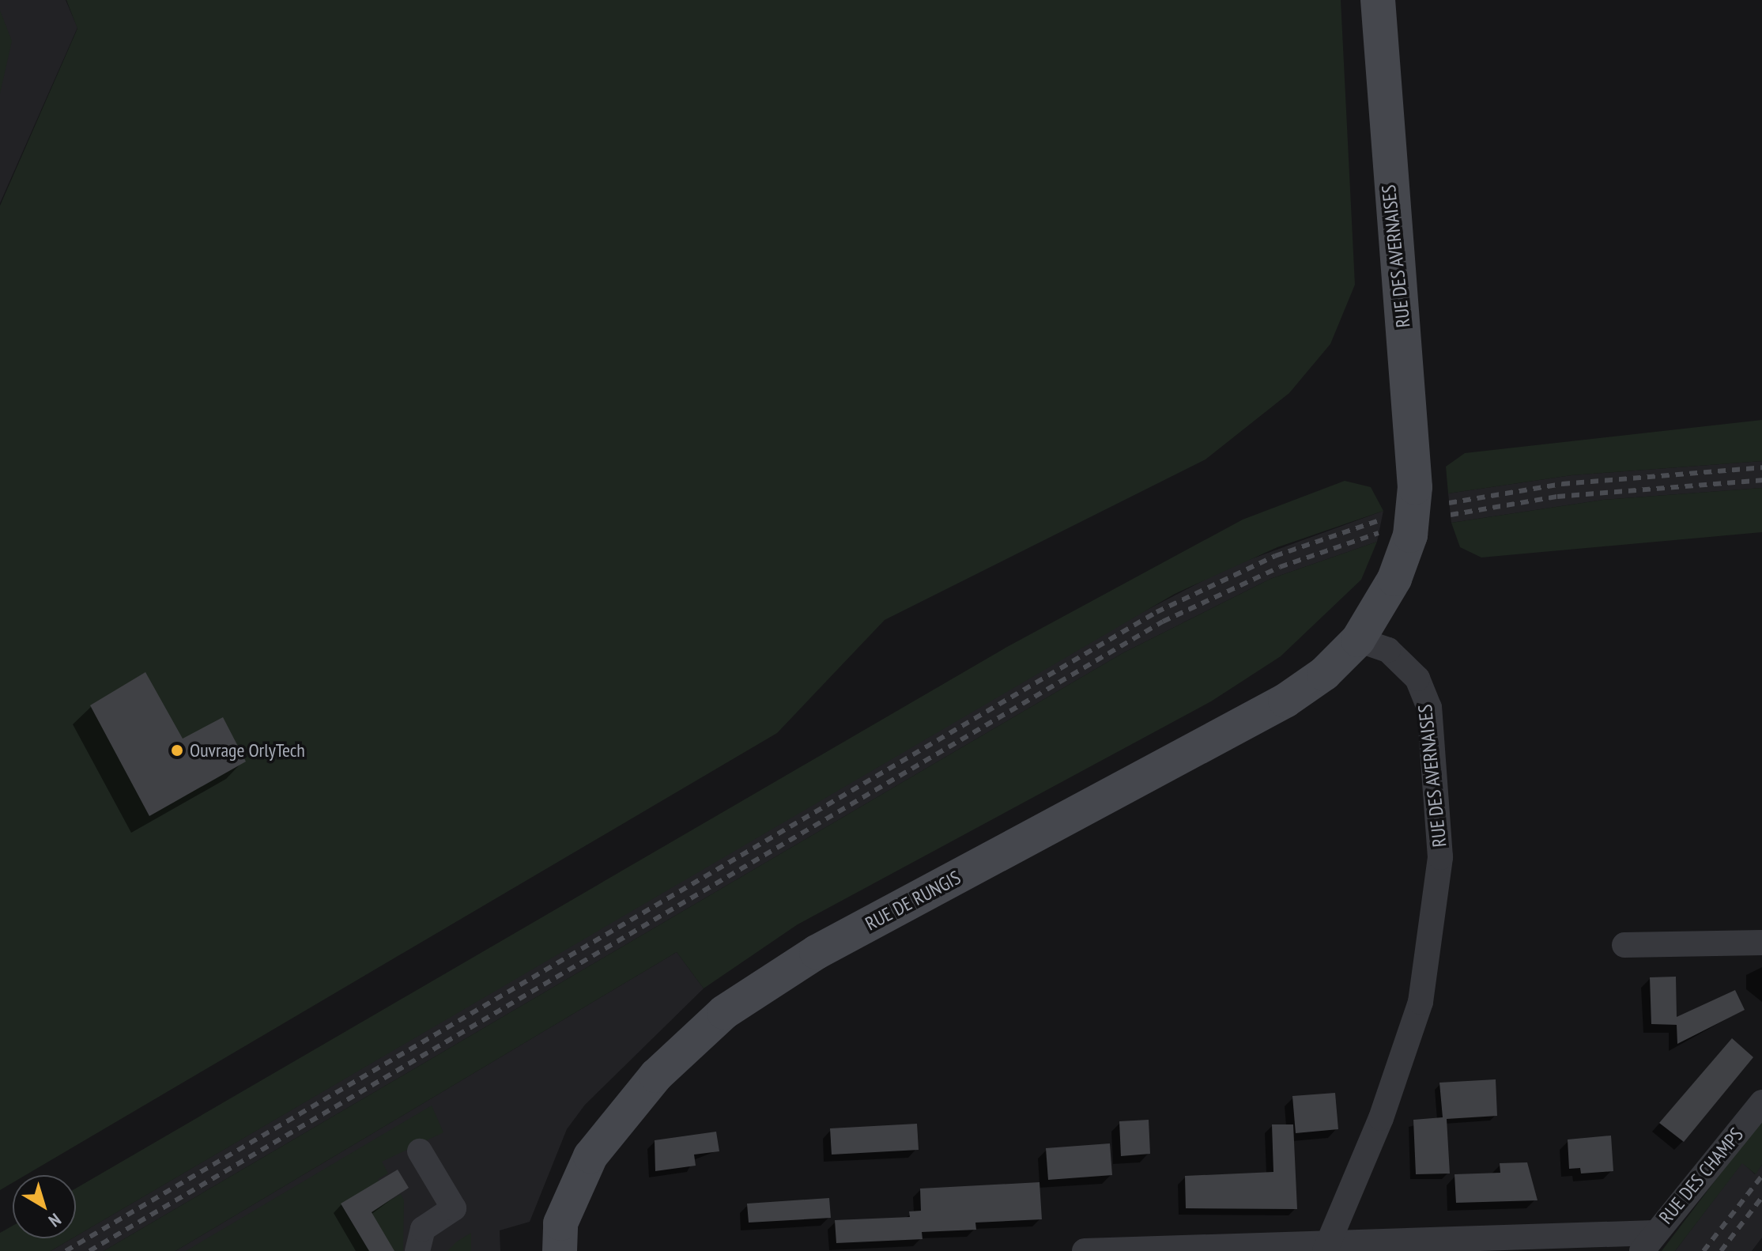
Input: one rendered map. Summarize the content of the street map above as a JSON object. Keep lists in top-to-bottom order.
{
  "streets": {
    "main road": ["RUE DES AVERNAISES", "RUE DE RUNGIS"],
    "street": ["RUE DES CHAMPS"]
  },
  "crossings": [
    ["RUE DES AVERNAISES", "RUE DE RUNGIS"]
  ],
  "places": ["Ouvrage OrlyTech"],
  "north": "bottom right"
}
